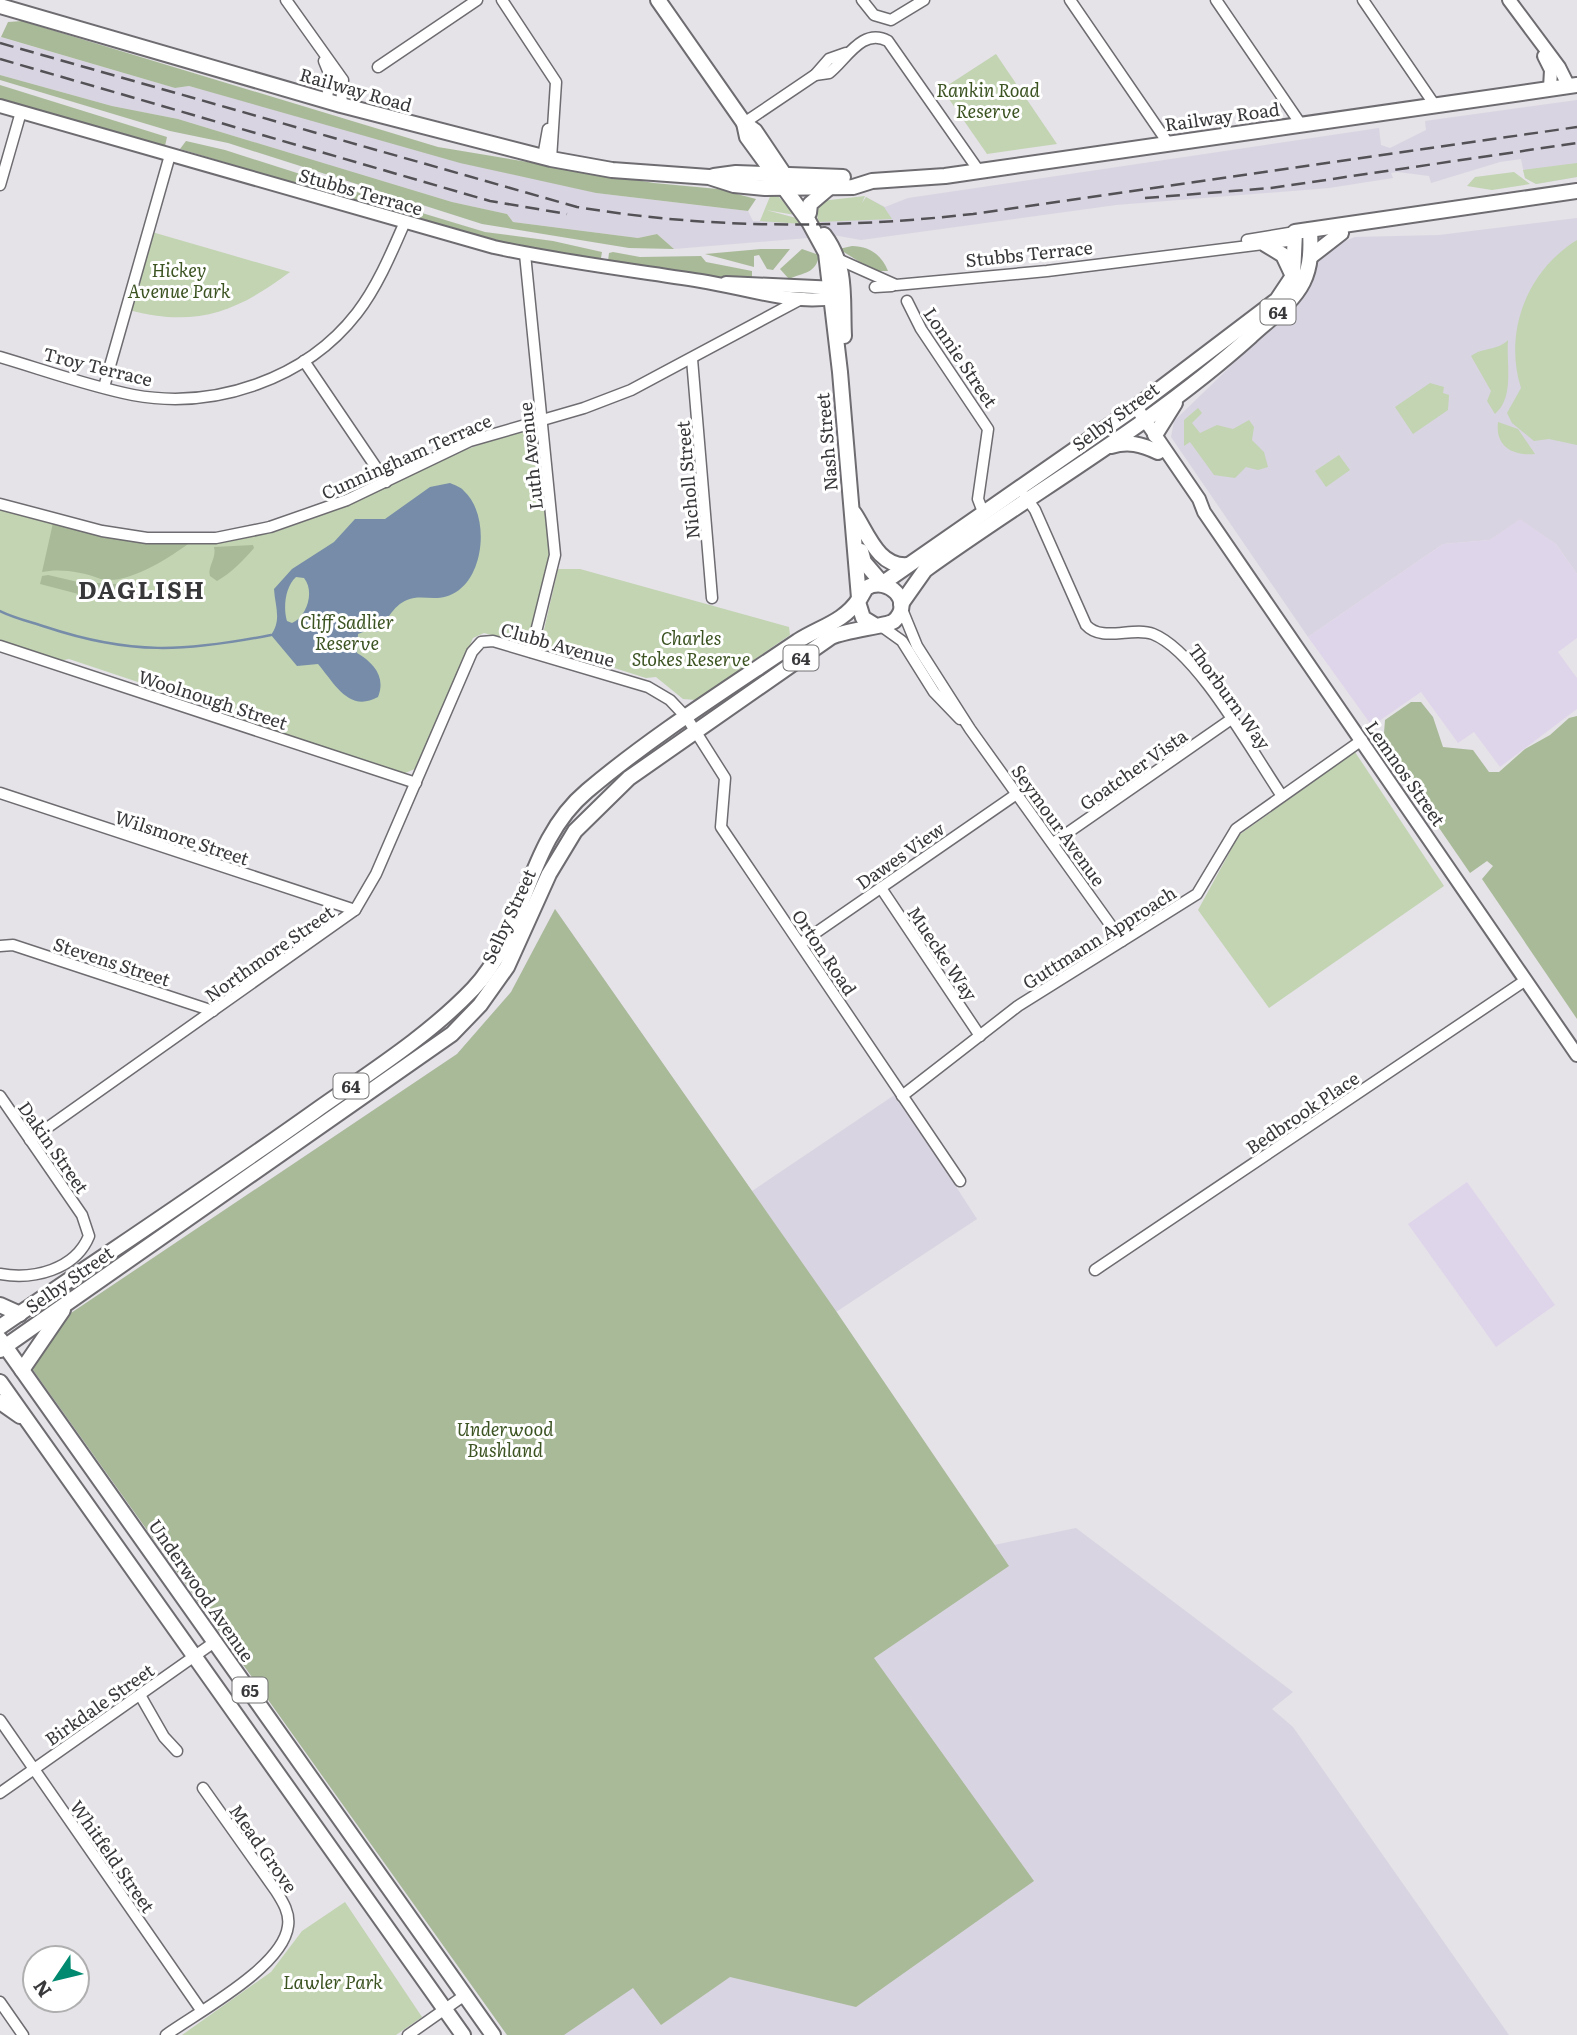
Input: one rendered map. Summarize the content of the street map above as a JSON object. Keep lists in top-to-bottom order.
{
  "streets": {
    "main road": [
      "Railway Road",
      "Stubbs Terrace",
      "64",
      "Selby Street",
      "Nash Street",
      "Underwood Avenue",
      "65"
    ],
    "street": [
      "Lonnie Street",
      "Troy Terrace",
      "Cunningham Terrace",
      "Luth Avenue",
      "Nicholl Street",
      "Clubb Avenue",
      "Thorburn Way",
      "Woolnough Street",
      "Goatcher Vista",
      "Lemnos Street",
      "Seymour Avenue",
      "Wilsmore Street",
      "Dawes View",
      "Guttmann Approach",
      "Orton Road",
      "Northmore Street",
      "Muecke Way",
      "Stevens Street",
      "Bedbrook Place",
      "Dakin Street",
      "Birkdale Street",
      "Mead Grove",
      "Whitfeld Street"
    ]
  },
  "crossings": [
    ["Railway Road", "Nash Street"],
    ["Stubbs Terrace", "64"],
    ["Stubbs Terrace", "Troy Terrace"],
    ["Stubbs Terrace", "Selby Street"],
    ["Stubbs Terrace", "Nash Street"],
    ["Stubbs Terrace", "Cunningham Terrace"],
    ["Stubbs Terrace", "Luth Avenue"],
    ["64", "Selby Street"],
    ["64", "Nash Street"],
    ["64", "Seymour Avenue"],
    ["Lonnie Street", "Selby Street"],
    ["Selby Street", "Nash Street"],
    ["Selby Street", "Clubb Avenue"],
    ["Selby Street", "Thorburn Way"],
    ["Selby Street", "Lemnos Street"],
    ["Selby Street", "Seymour Avenue"],
    ["Selby Street", "Orton Road"],
    ["Selby Street", "Underwood Avenue"],
    ["Nash Street", "Seymour Avenue"],
    ["Cunningham Terrace", "Luth Avenue"],
    ["Cunningham Terrace", "Nicholl Street"],
    ["Luth Avenue", "Clubb Avenue"],
    ["Clubb Avenue", "Orton Road"],
    ["Clubb Avenue", "Northmore Street"],
    ["Thorburn Way", "Goatcher Vista"],
    ["Thorburn Way", "Guttmann Approach"],
    ["Woolnough Street", "Northmore Street"],
    ["Goatcher Vista", "Seymour Avenue"],
    ["Lemnos Street", "Guttmann Approach"],
    ["Lemnos Street", "Bedbrook Place"],
    ["Seymour Avenue", "Dawes View"],
    ["Seymour Avenue", "Guttmann Approach"],
    ["Wilsmore Street", "Northmore Street"],
    ["Dawes View", "Orton Road"],
    ["Dawes View", "Muecke Way"],
    ["Guttmann Approach", "Orton Road"],
    ["Guttmann Approach", "Muecke Way"],
    ["Northmore Street", "Stevens Street"],
    ["Northmore Street", "Dakin Street"],
    ["Underwood Avenue", "Birkdale Street"],
    ["65", "Birkdale Street"],
    ["Birkdale Street", "Whitfeld Street"],
    ["Mead Grove", "Whitfeld Street"]
  ],
  "districts": ["DAGLISH"],
  "parks": [
    "Rankin Road Reserve",
    "Hickey Avenue Park",
    "Cliff Sadlier Reserve",
    "Charles Stokes Reserve",
    "Underwood Bushland",
    "Lawler Park"
  ],
  "north": "bottom left"
}
